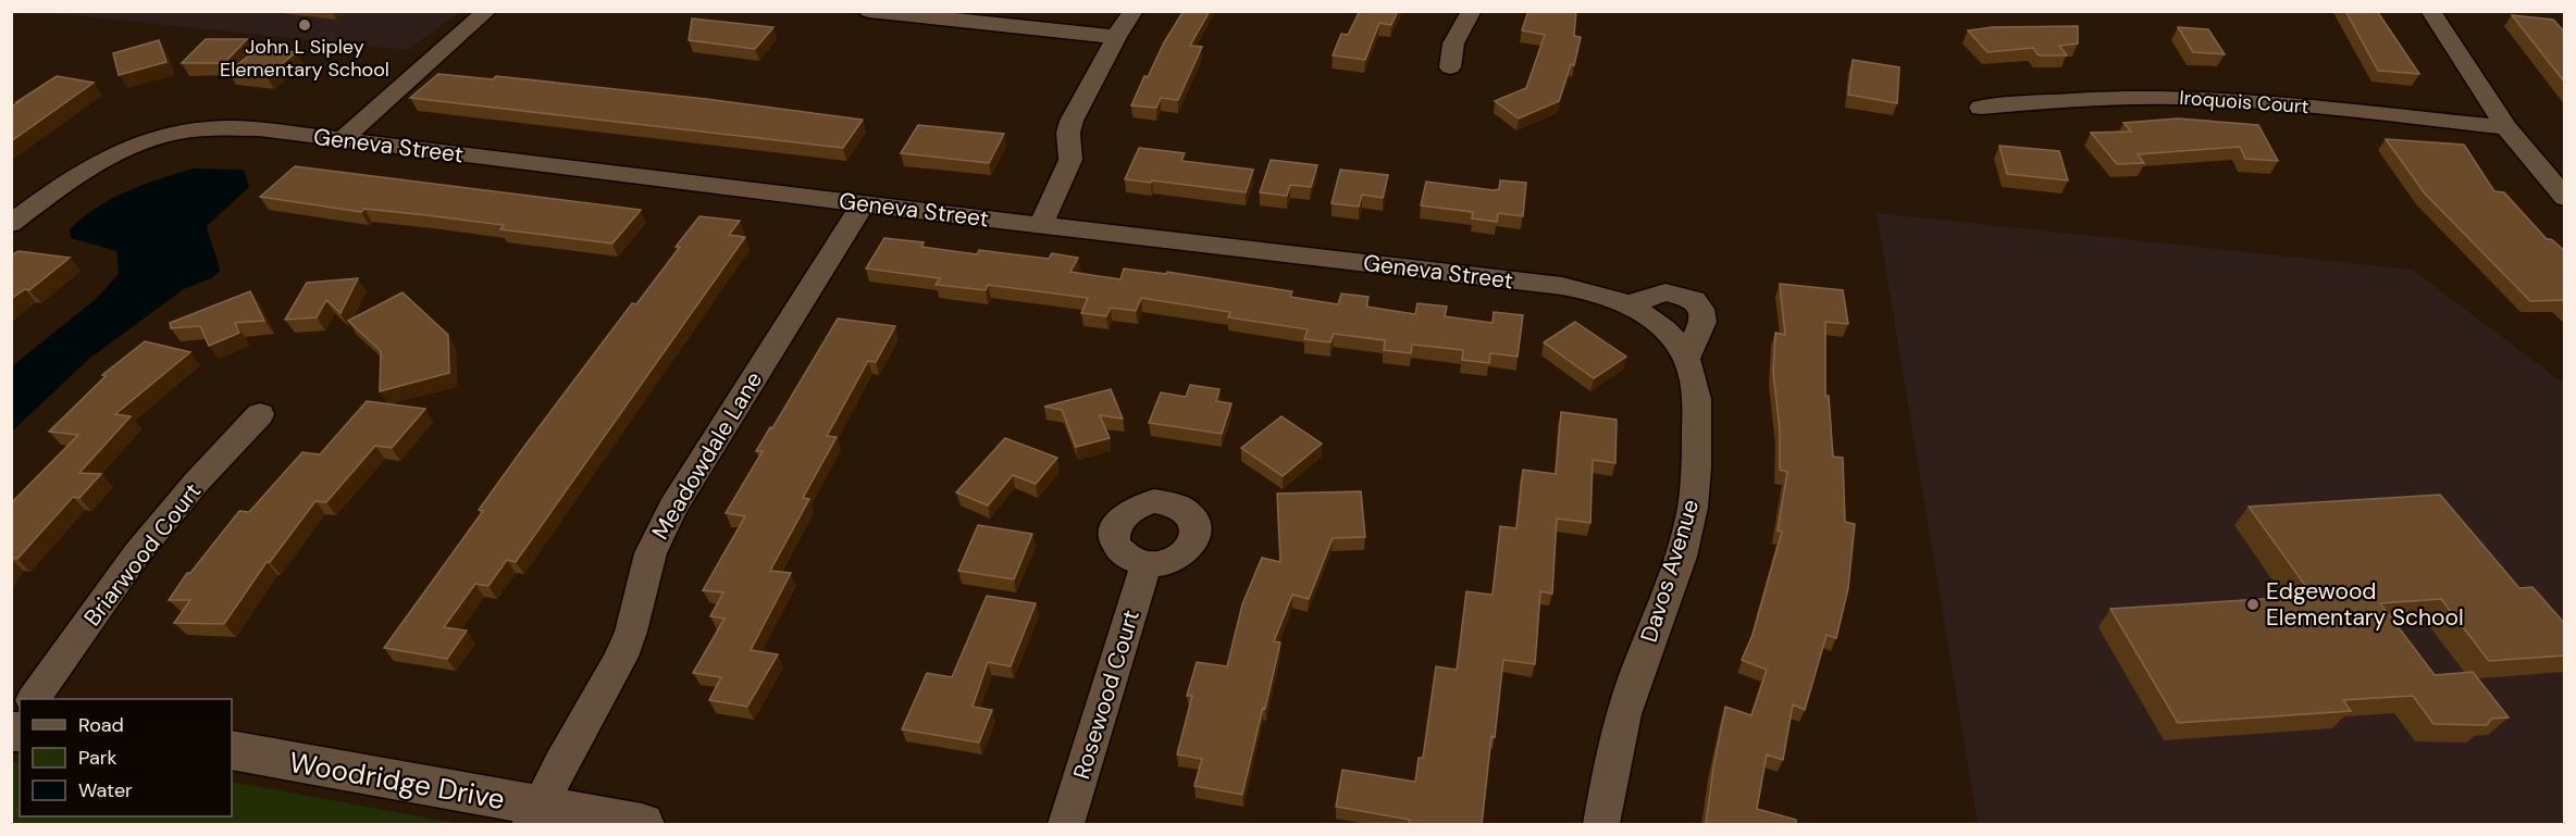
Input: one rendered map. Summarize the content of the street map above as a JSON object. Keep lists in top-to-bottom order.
{
  "streets": {
    "street": [
      "Iroquois Court",
      "Geneva Street",
      "Meadowdale Lane",
      "Briarwood Court",
      "Davos Avenue",
      "Rosewood Court",
      "Woodridge Drive"
    ]
  },
  "crossings": [
    ["Geneva Street", "Meadowdale Lane"],
    ["Geneva Street", "Davos Avenue"],
    ["Meadowdale Lane", "Woodridge Drive"]
  ],
  "places": ["John L Sipley Elementary School", "Edgewood Elementary School"],
  "legend": ["Road", "Park", "Water"]
}
